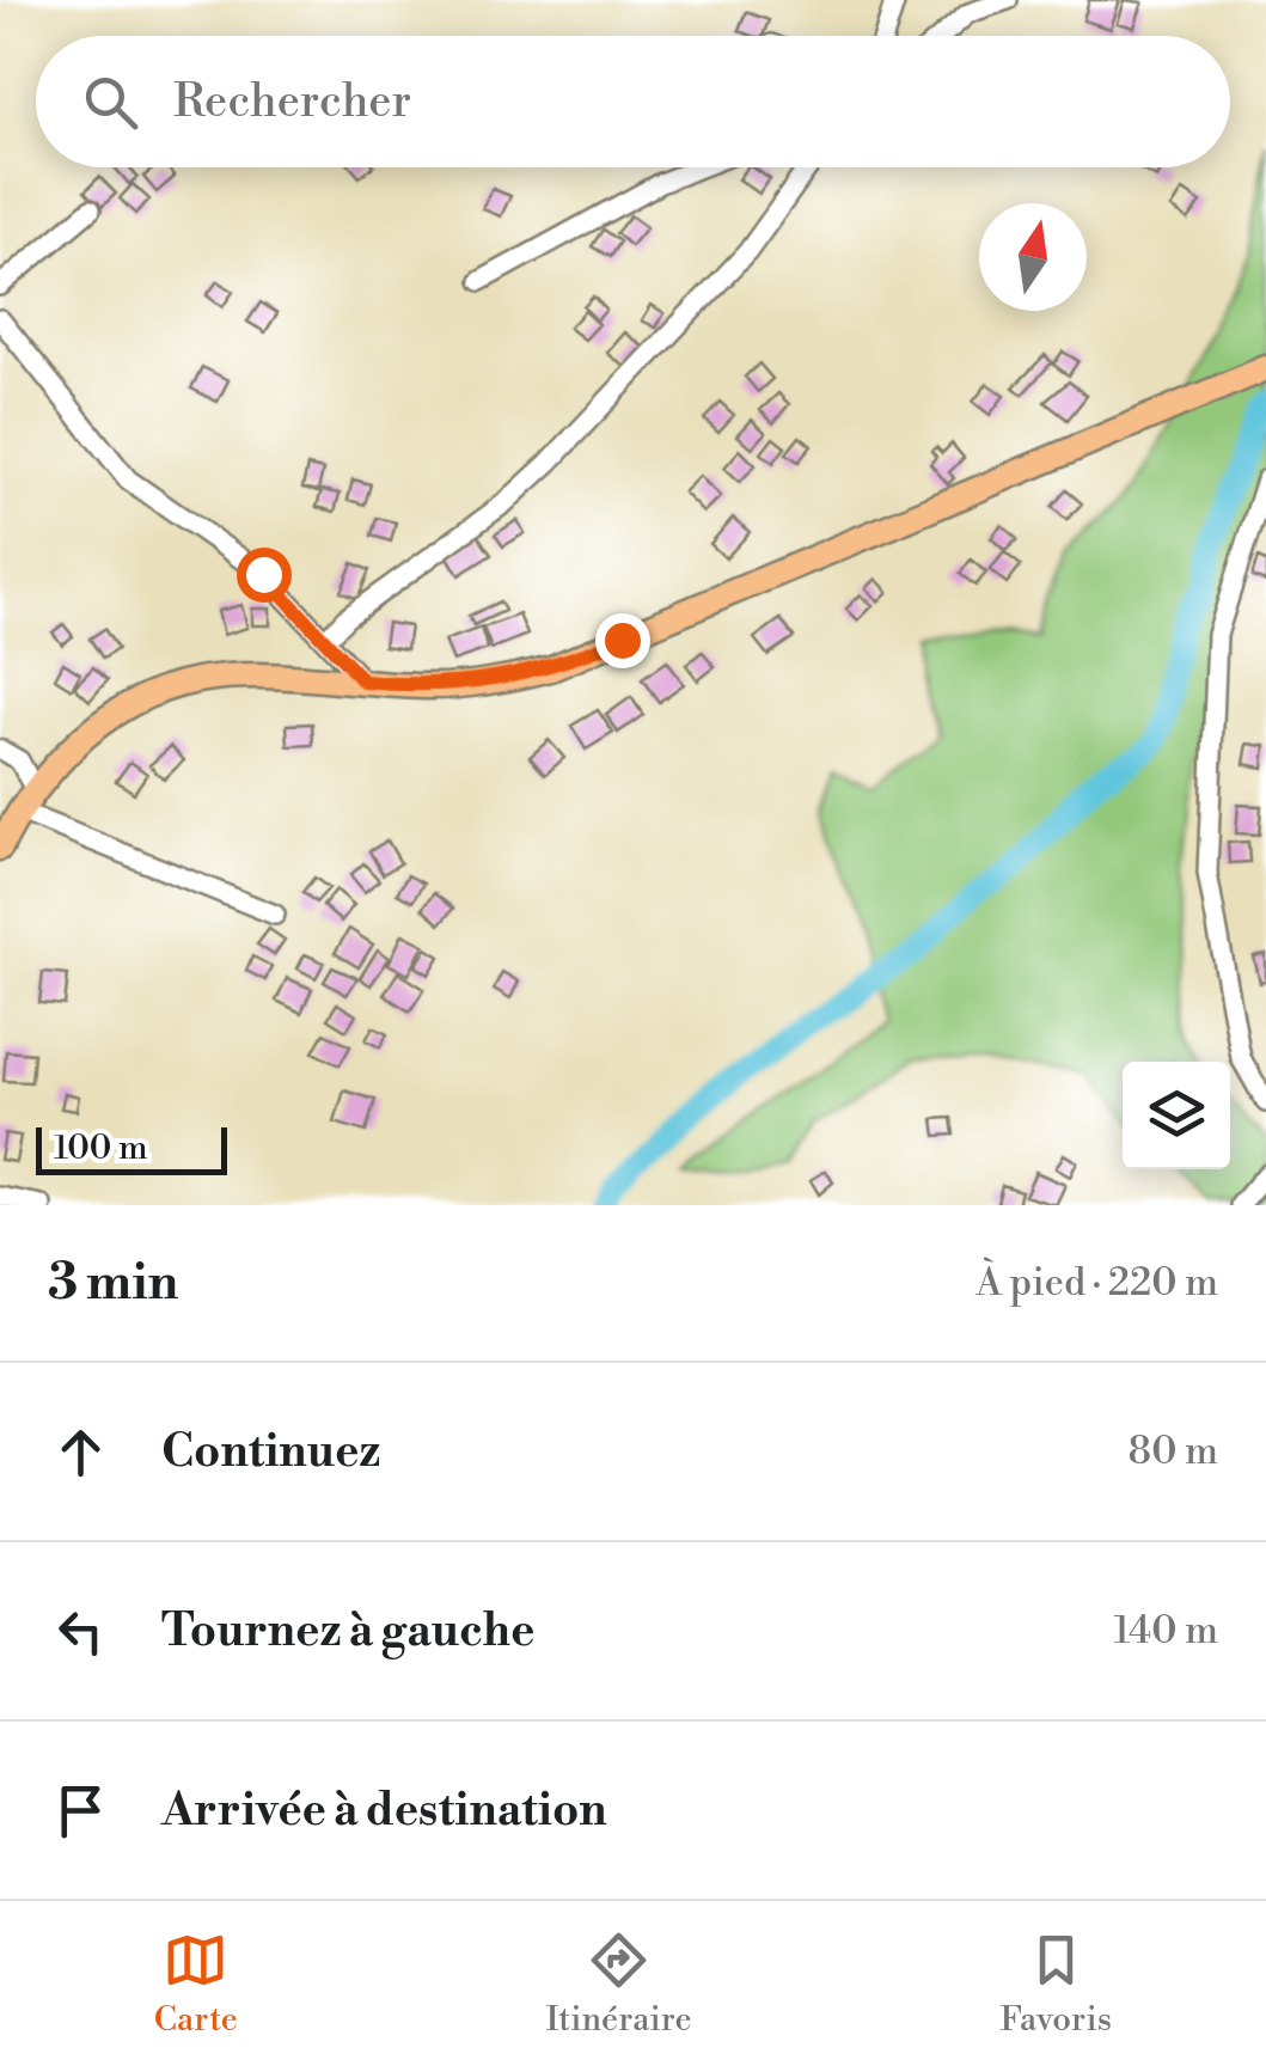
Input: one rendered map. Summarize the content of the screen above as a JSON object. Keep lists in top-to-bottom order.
{
  "scale_bar": "100 m",
  "north": "top",
  "page": {
    "search": "Rechercher",
    "scale": "100 m",
    "heading": ["3 min", "À pied · 220 m"],
    "list": [
      ["Continuez", "80 m"],
      ["Tournez à gauche", "140 m"],
      "Arrivée à destination"
    ],
    "nav": ["Carte", "Itinéraire", "Favoris"]
  }
}
